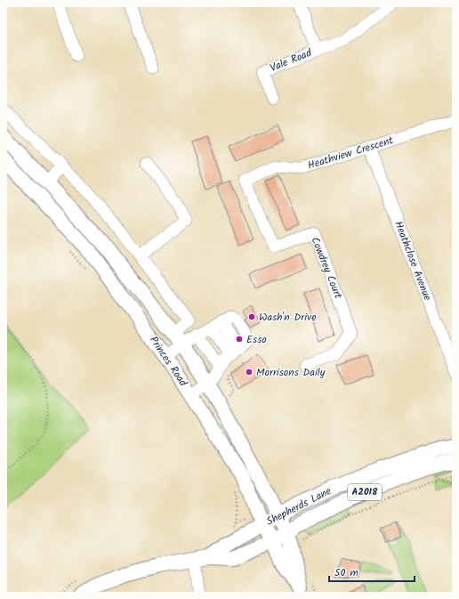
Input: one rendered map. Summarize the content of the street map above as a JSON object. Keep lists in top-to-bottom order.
{
  "streets": {
    "main road": ["Princes Road", "A2018", "Shepherds Lane"],
    "street": [
      "Vale Road",
      "Heathview Crescent",
      "Heathclose Avenue",
      "Cowdrey Court"
    ]
  },
  "crossings": [
    ["Heathview Crescent", "Heathclose Avenue"],
    ["Heathview Crescent", "Cowdrey Court"],
    ["Princes Road", "Shepherds Lane"]
  ],
  "places": ["Wash'n Drive", "Esso", "Morrisons Daily"],
  "scale_bar": "50 m"
}
